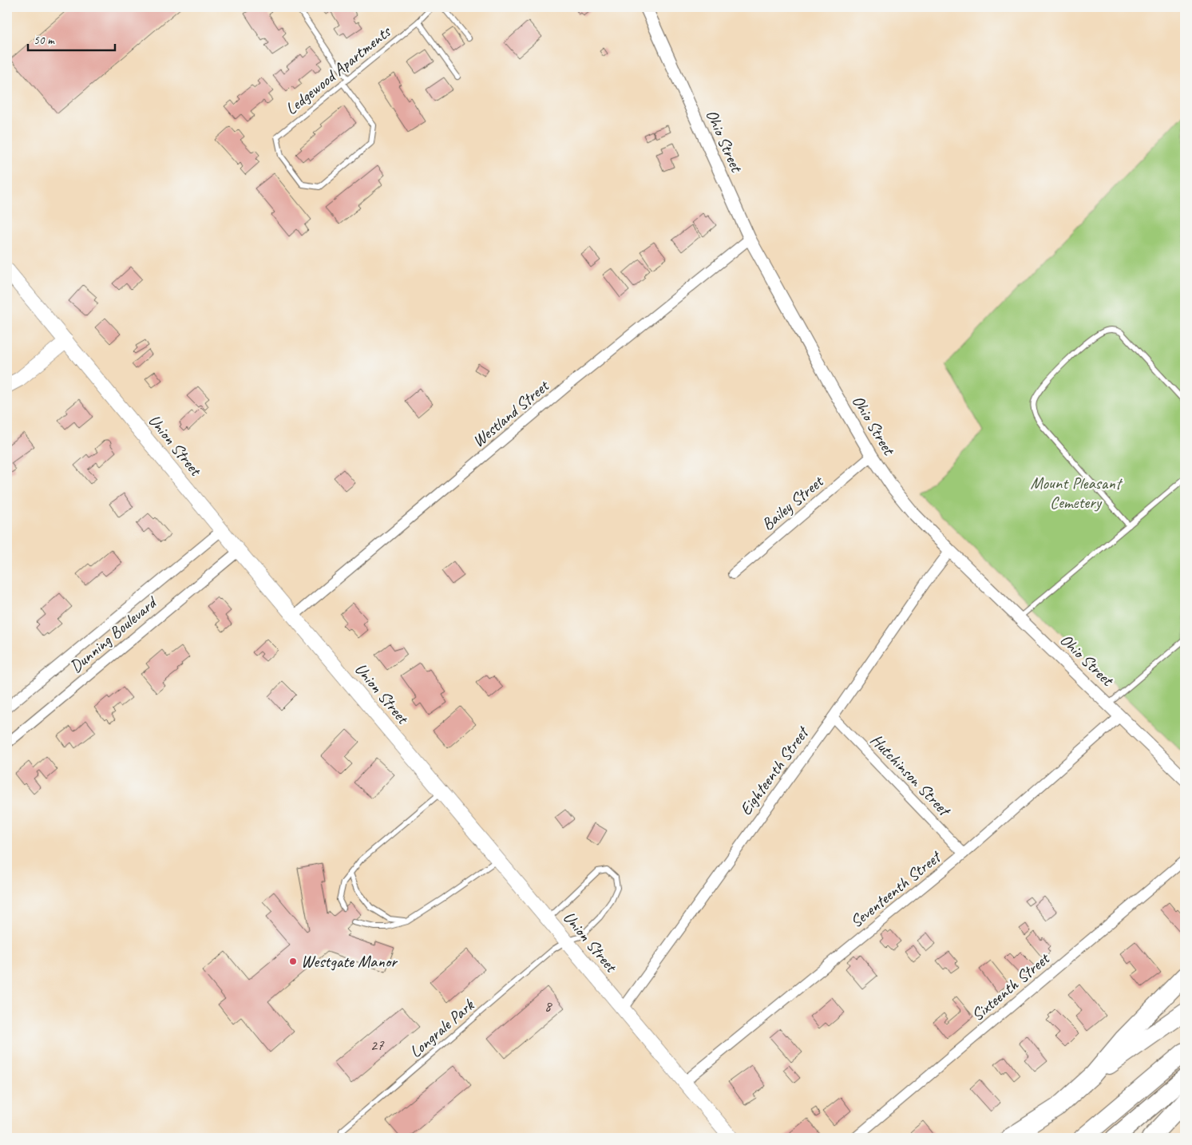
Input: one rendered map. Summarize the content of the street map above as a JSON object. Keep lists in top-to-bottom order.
{
  "streets": {
    "main road": ["Union Street"],
    "street": [
      "Ohio Street",
      "Westland Street",
      "Bailey Street",
      "Dunning Boulevard",
      "Eighteenth Street",
      "Hutchinson Street",
      "Seventeenth Street",
      "Sixteenth Street"
    ],
    "lane": ["Ledgewood Apartments", "Longrale Park"]
  },
  "crossings": [
    ["Ohio Street", "Westland Street"],
    ["Ohio Street", "Bailey Street"],
    ["Ohio Street", "Eighteenth Street"],
    ["Ohio Street", "Seventeenth Street"],
    ["Westland Street", "Union Street"],
    ["Union Street", "Dunning Boulevard"],
    ["Union Street", "Eighteenth Street"],
    ["Union Street", "Seventeenth Street"],
    ["Union Street", "Longrale Park"],
    ["Eighteenth Street", "Hutchinson Street"],
    ["Hutchinson Street", "Seventeenth Street"]
  ],
  "parks": ["Mount Pleasant Cemetery"],
  "places": ["Westgate Manor"],
  "house_numbers": ["8", "27"],
  "scale_bar": "50 m"
}
